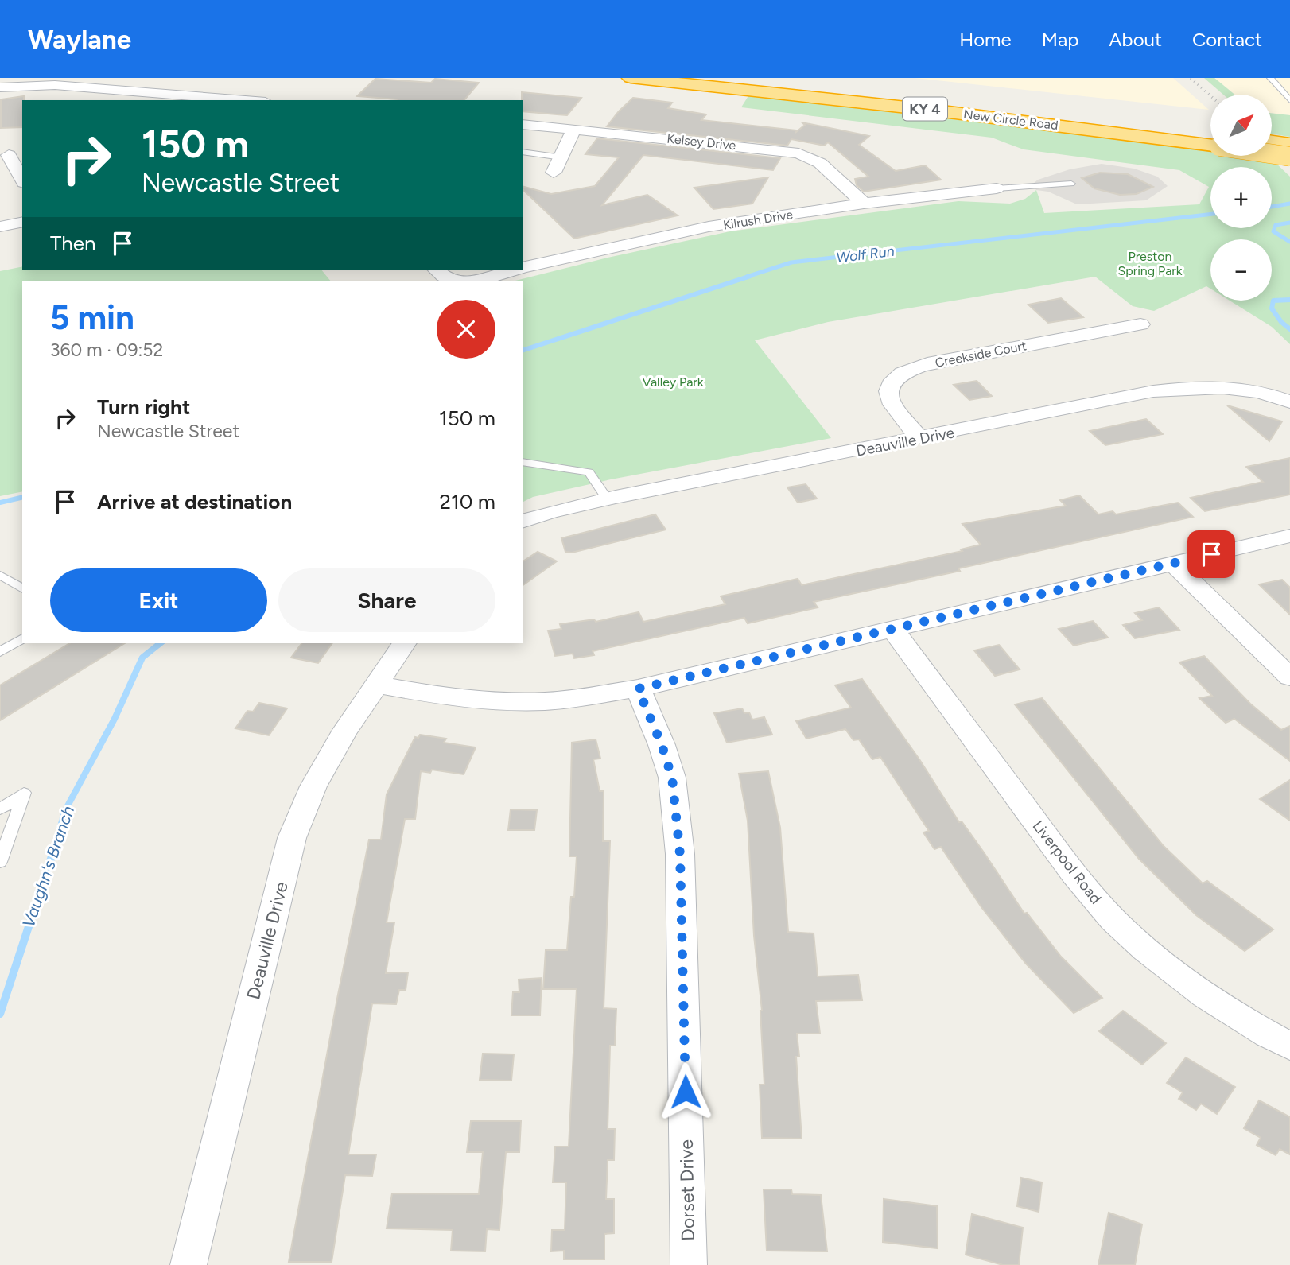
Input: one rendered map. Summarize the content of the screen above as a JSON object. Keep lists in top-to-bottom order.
{
  "streets": {
    "highway": ["KY 4", "New Circle Road"],
    "street": [
      "Kelsey Drive",
      "Kilrush Drive",
      "Creekside Court",
      "Deauville Drive",
      "Liverpool Road",
      "Dorset Drive"
    ]
  },
  "crossings": [
    ["Kelsey Drive", "Kilrush Drive"],
    ["Creekside Court", "Deauville Drive"]
  ],
  "water": ["Wolf Run", "Vaughn's Branch"],
  "parks": ["Preston Spring Park", "Valley Park"],
  "north": "top right",
  "page": {
    "header": "Waylane",
    "nav": [
      "Home",
      "Map",
      "About",
      "Contact"
    ],
    "map_buttons": ["+", "−"],
    "turn": ["150 m", "Newcastle Street"],
    "then": "Then",
    "heading": ["5 min", "360 m · 09:52"],
    "list": [
      {
        "name": "Turn right",
        "note": "Newcastle Street",
        "value": "150 m"
      },
      {
        "name": "Arrive at destination",
        "value": "210 m"
      }
    ],
    "buttons": ["Exit", "Share"]
  }
}
